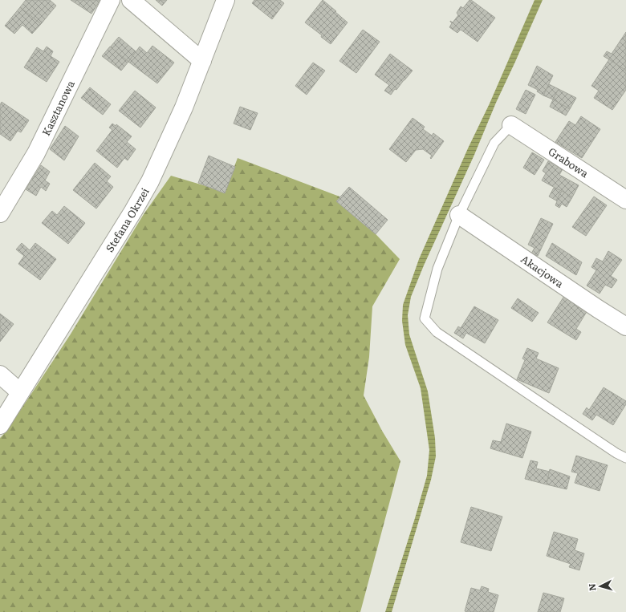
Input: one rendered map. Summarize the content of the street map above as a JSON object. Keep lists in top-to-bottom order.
{
  "streets": {
    "street": [
      "Kasztanowa",
      "Grabowa",
      "Stefana Okrzei",
      "Akacjowa"
    ]
  },
  "north": "left"
}
